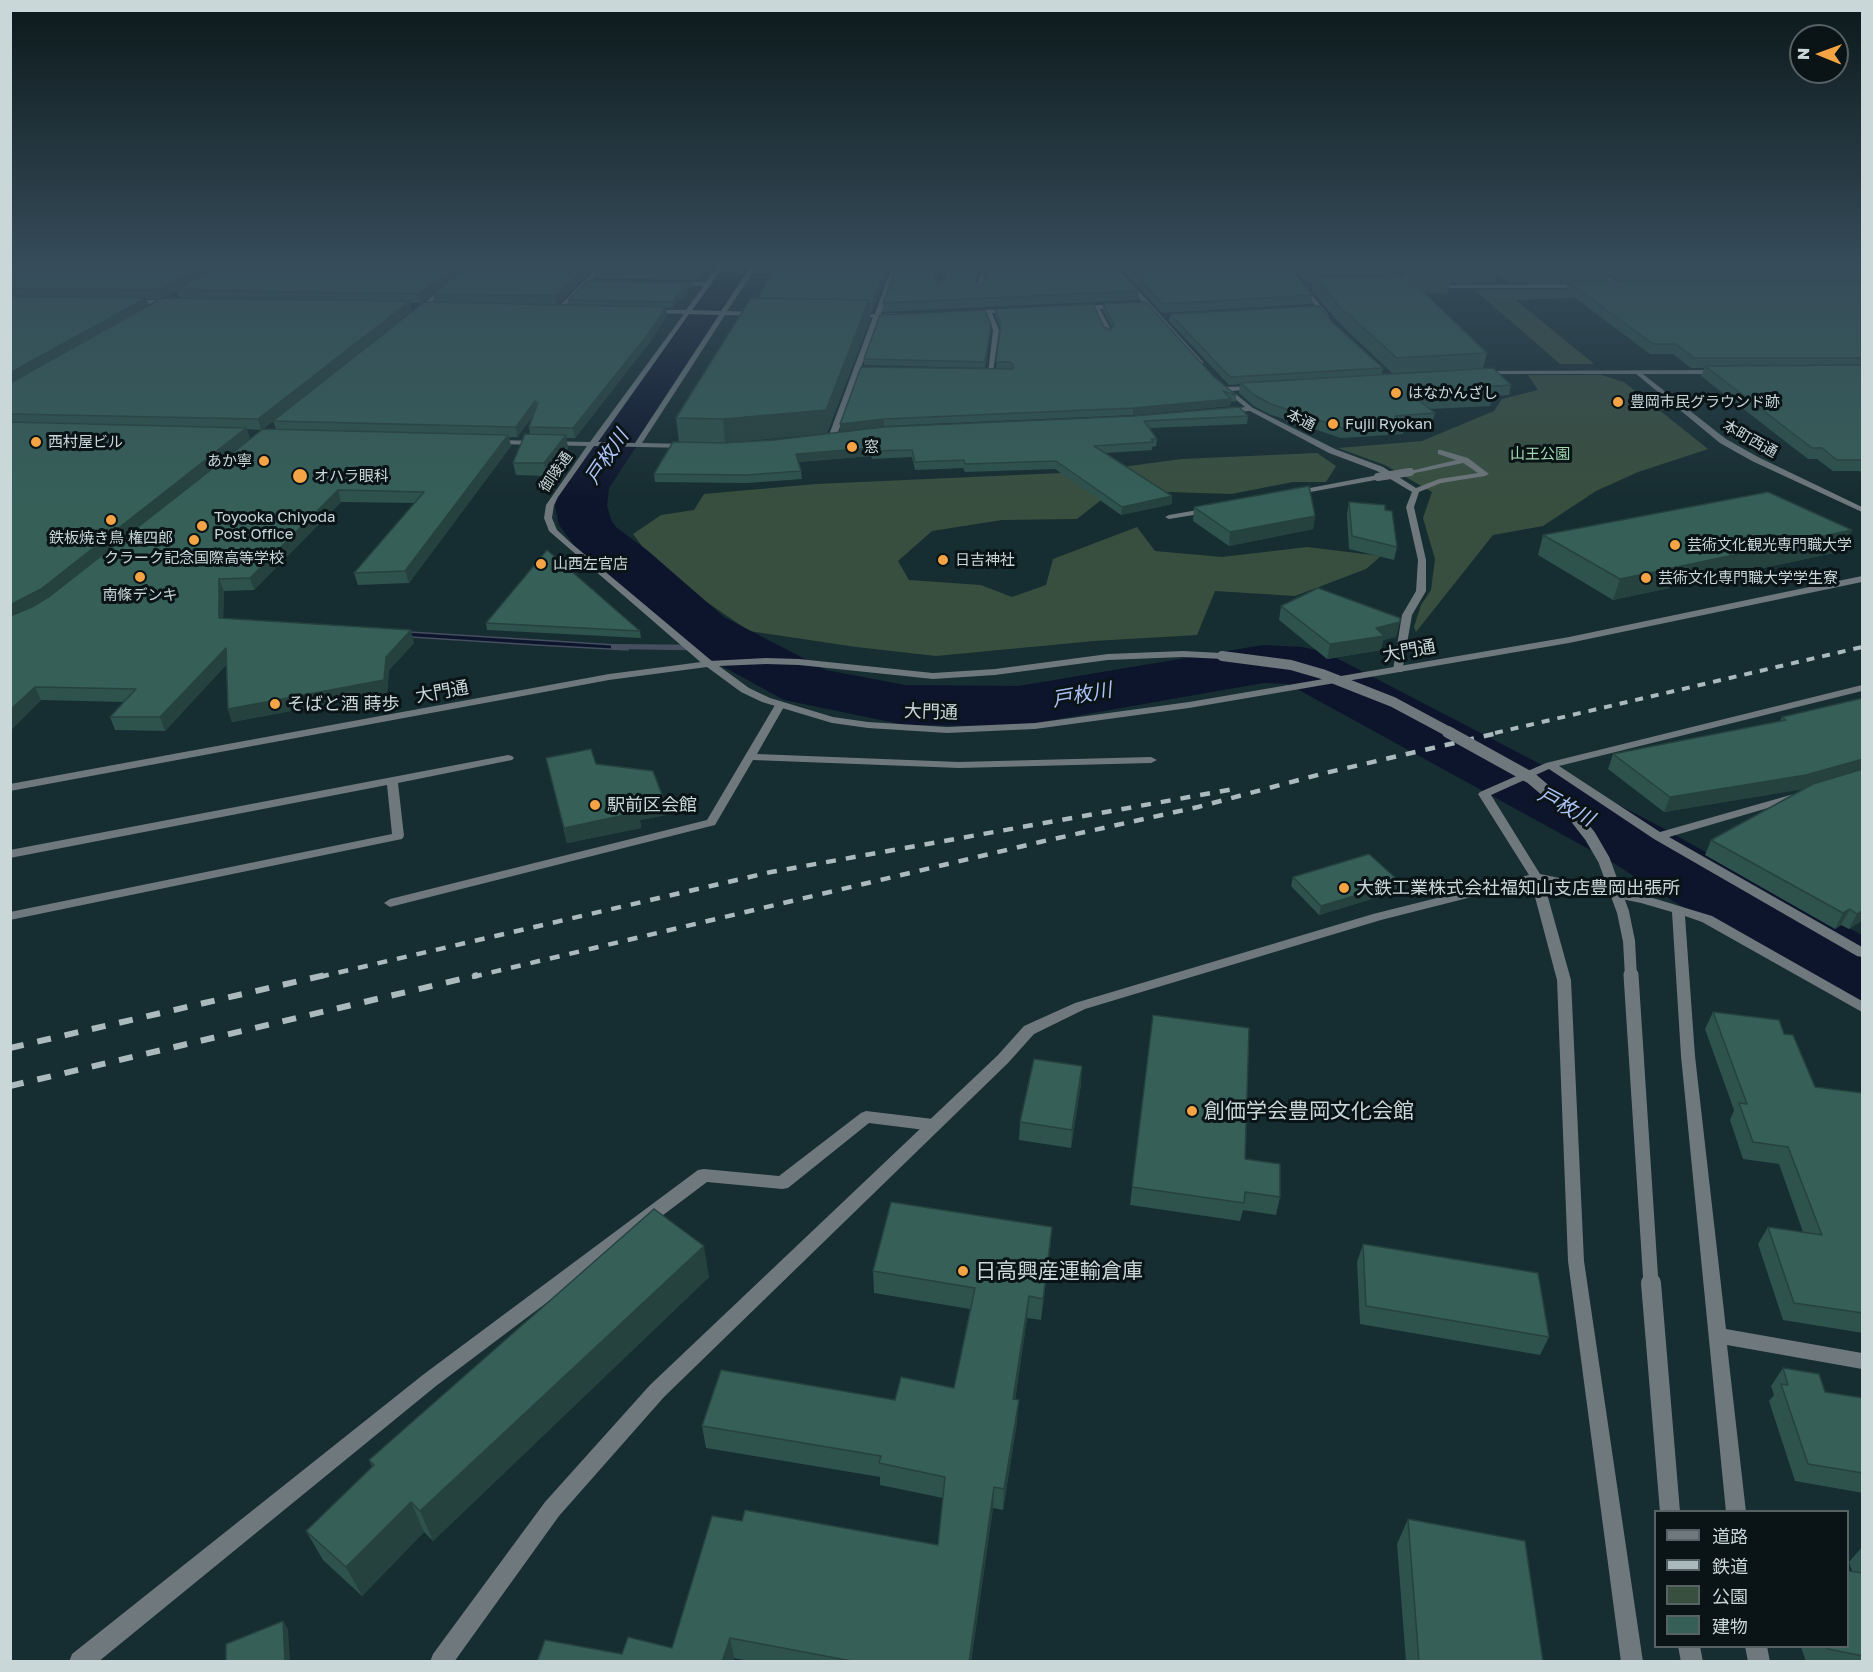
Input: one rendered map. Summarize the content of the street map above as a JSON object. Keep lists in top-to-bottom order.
{
  "streets": {
    "street": [
      "本通",
      "本町西通",
      "御陵通",
      "大門通"
    ]
  },
  "crossings": [
    ["御陵通", "大門通"]
  ],
  "water": ["戸枚川"],
  "parks": ["山王公園"],
  "places": [
    "はなかんざし",
    "豊岡市民グラウンド跡",
    "Fujii Ryokan",
    "西村屋ビル",
    "窓",
    "あか寧",
    "オハラ眼科",
    "鉄板焼き鳥 権四郎",
    "Toyooka Chiyoda Post Office",
    "クラーク記念国際高等学校",
    "芸術文化観光専門職大学",
    "日吉神社",
    "山西左官店",
    "南條デンキ",
    "芸術文化専門職大学学生寮",
    "そばと酒 蒔歩",
    "駅前区会館",
    "大鉄工業株式会社福知山支店豊岡出張所",
    "創価学会豊岡文化会館",
    "日高興産運輸倉庫"
  ],
  "legend": [
    "道路",
    "鉄道",
    "公園",
    "建物"
  ],
  "north": "left"
}
